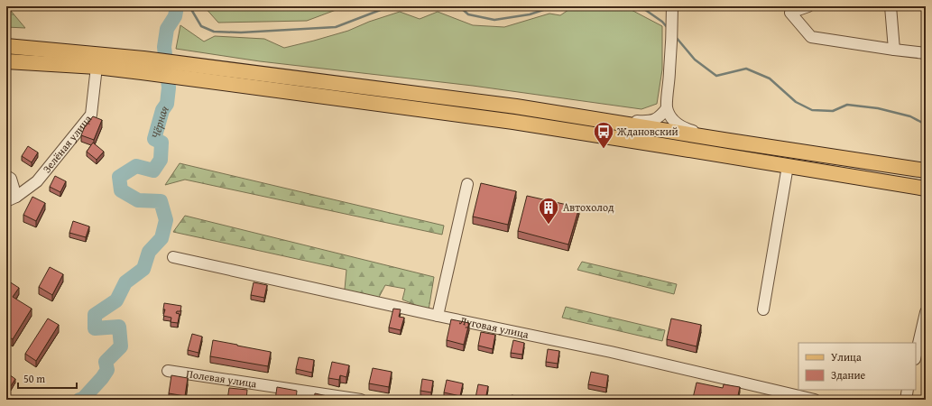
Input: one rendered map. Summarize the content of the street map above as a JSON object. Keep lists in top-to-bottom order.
{
  "streets": {
    "street": ["Зелёная улица", "Луговая улица", "Полевая улица"]
  },
  "water": ["Чёрная"],
  "places": {
    "bus stop": ["Ждановский"],
    "building": ["Автохолод"]
  },
  "legend": ["Улица", "Здание"],
  "scale_bar": "50 m"
}
